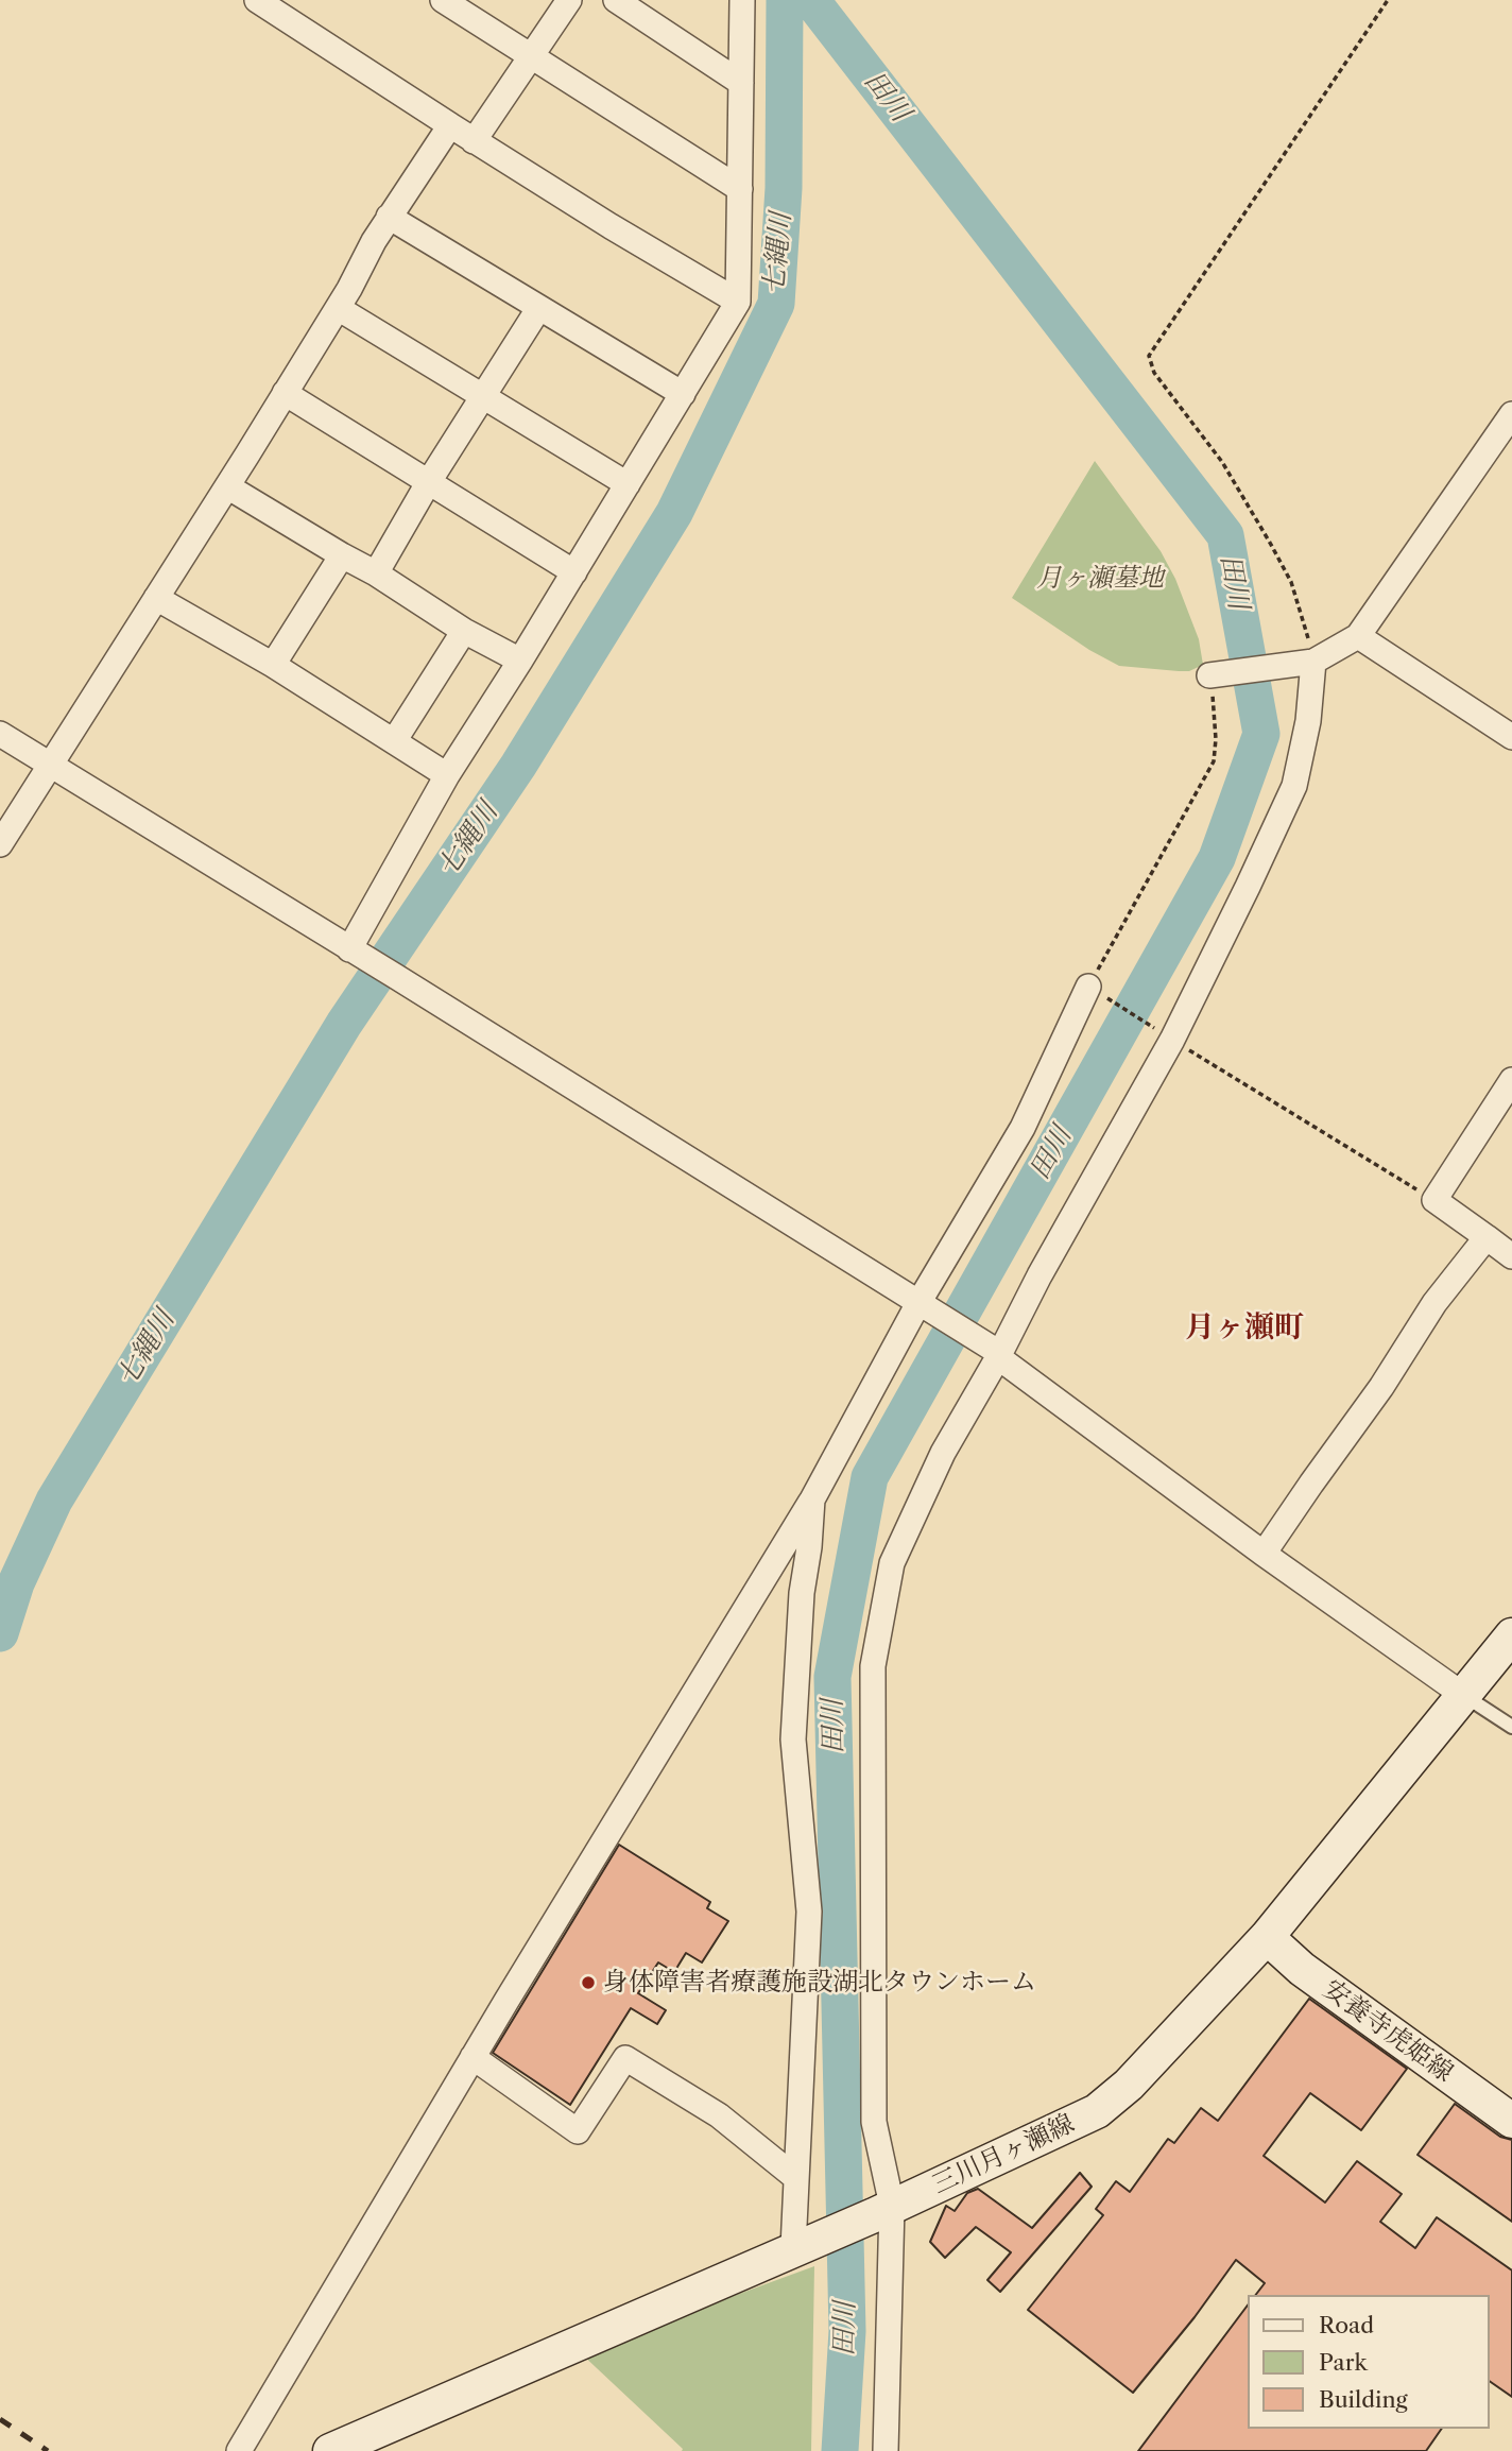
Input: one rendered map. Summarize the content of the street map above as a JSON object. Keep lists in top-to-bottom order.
{
  "streets": {
    "main road": ["安養寺虎姫線", "三川月ヶ瀬線"]
  },
  "crossings": [
    ["安養寺虎姫線", "三川月ヶ瀬線"]
  ],
  "districts": ["月ヶ瀬町"],
  "water": ["田川", "七縄川"],
  "parks": ["月ヶ瀬墓地"],
  "places": ["身体障害者療護施設湖北タウンホーム"],
  "legend": ["Road", "Park", "Building"]
}
